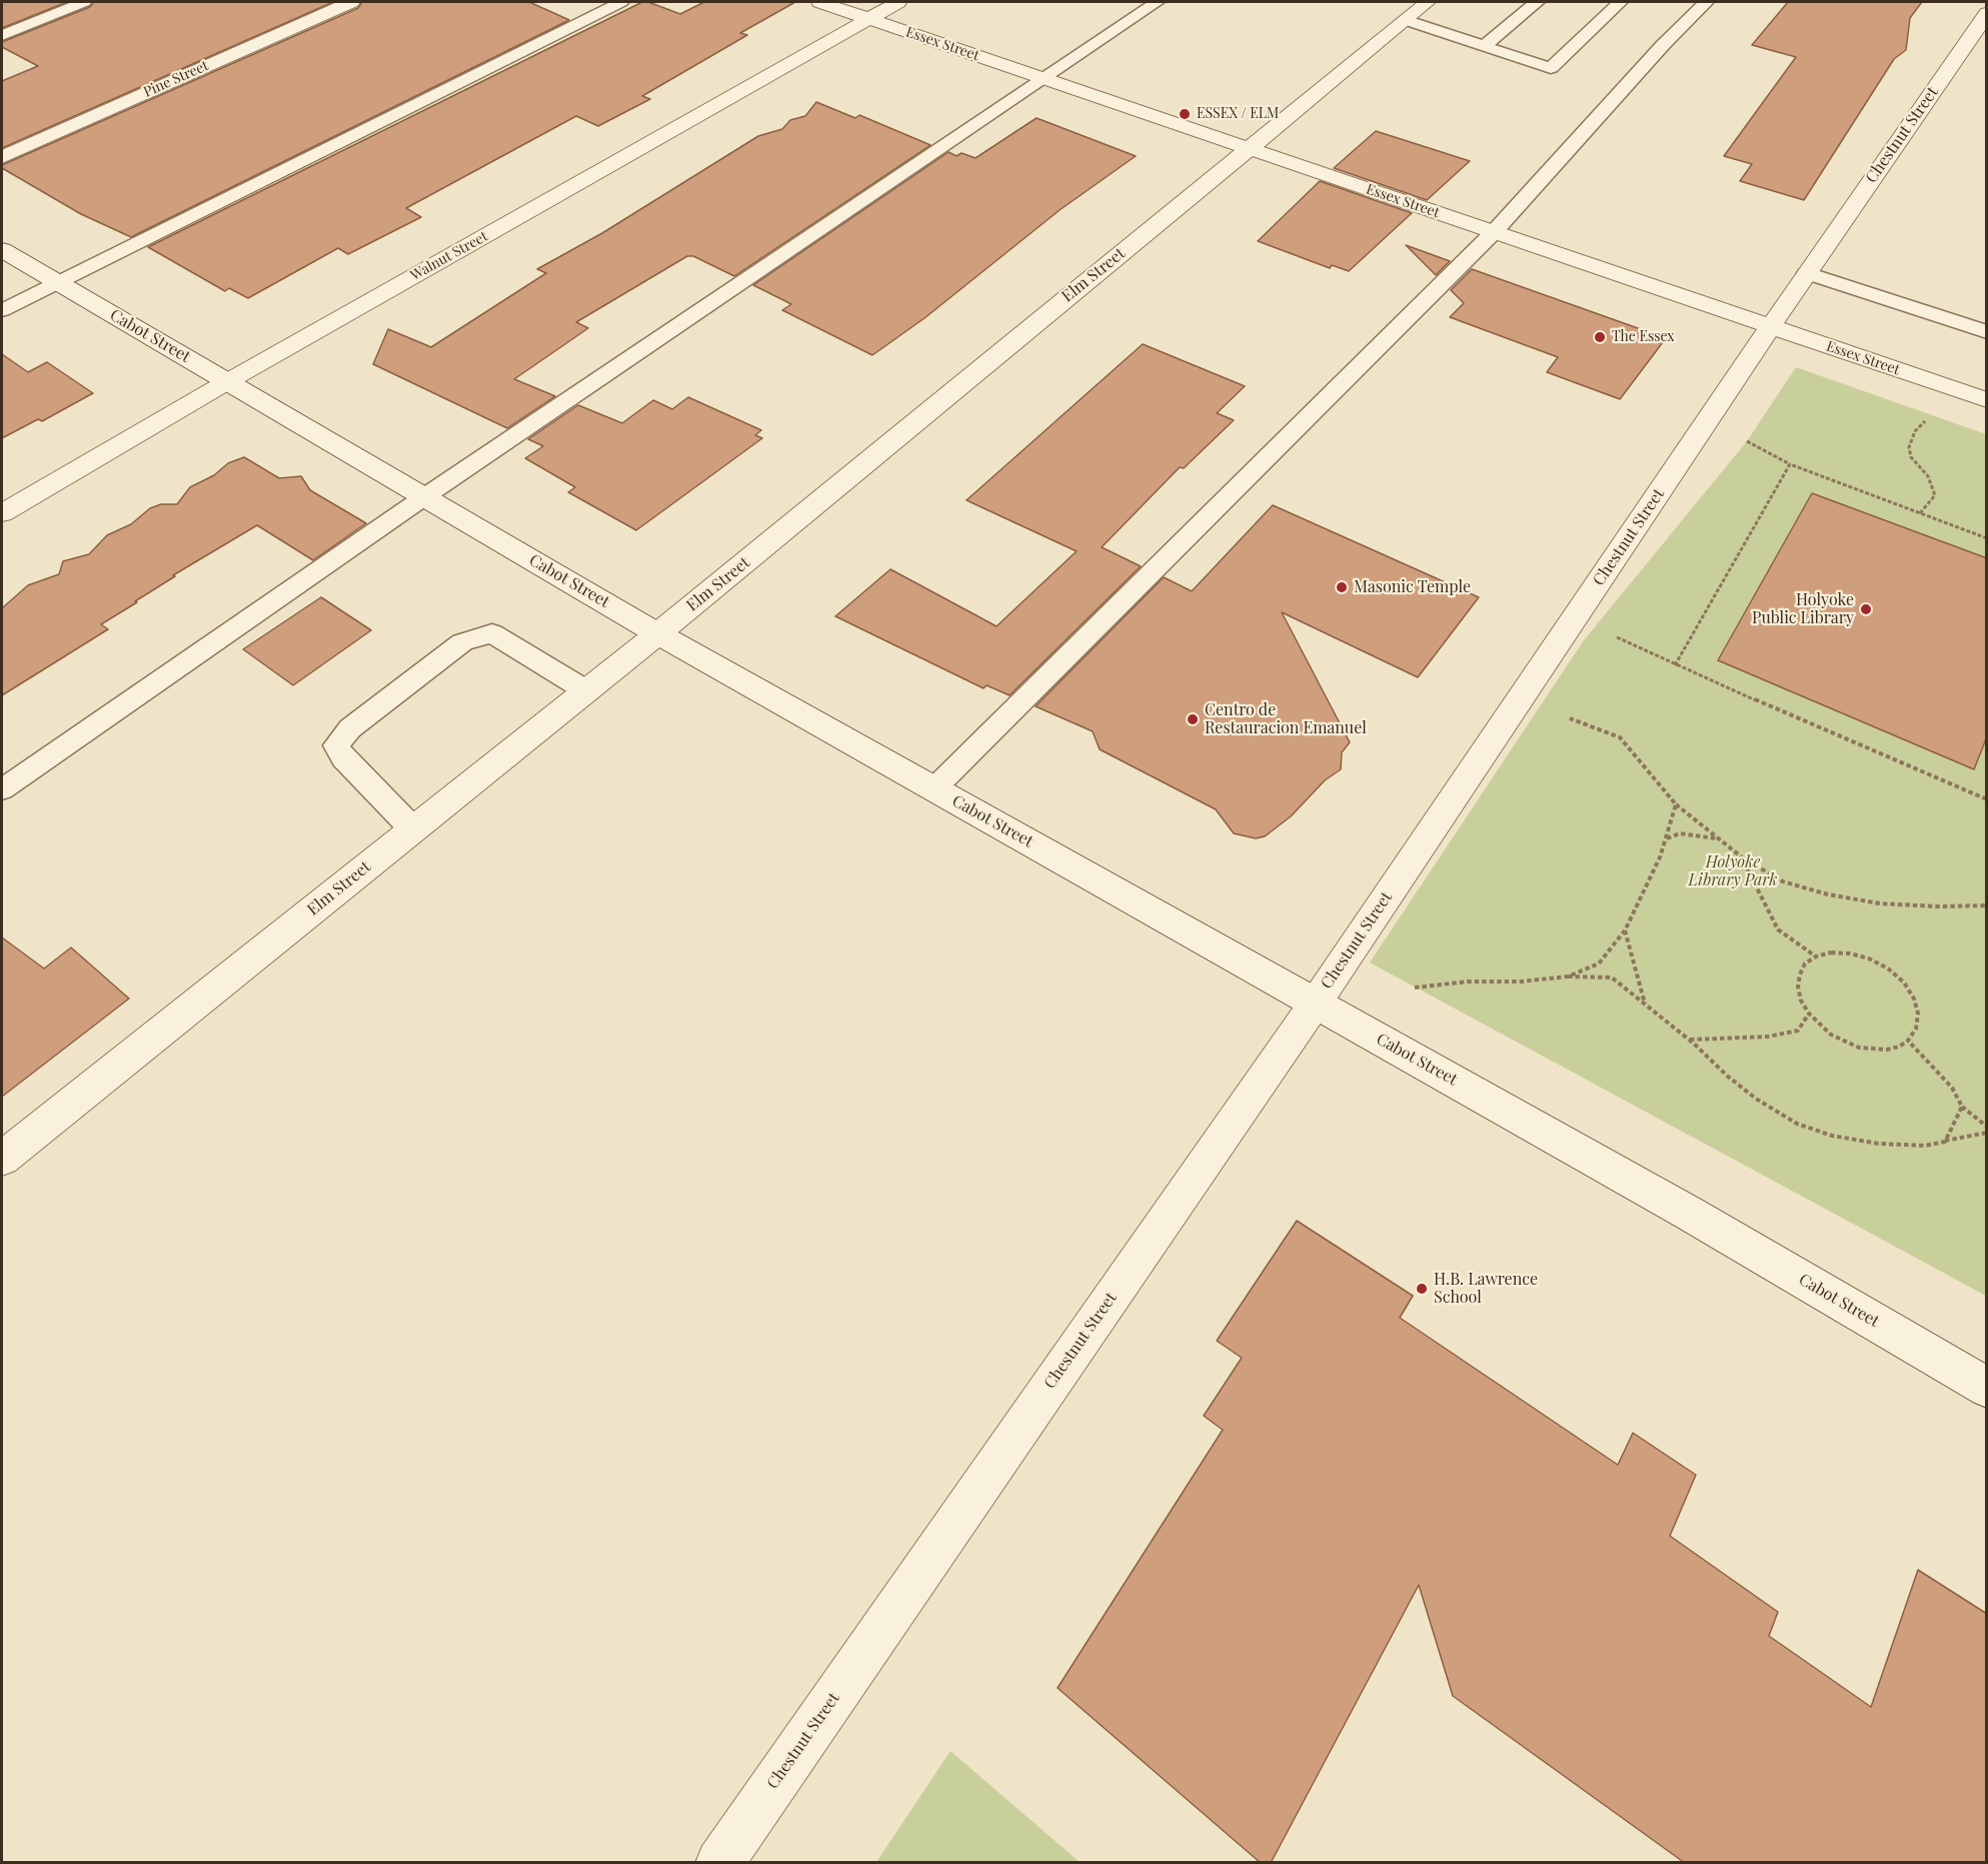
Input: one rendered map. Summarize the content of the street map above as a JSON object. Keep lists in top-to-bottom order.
{
  "streets": {
    "street": [
      "Essex Street",
      "Pine Street",
      "Chestnut Street",
      "Walnut Street",
      "Elm Street",
      "Cabot Street"
    ]
  },
  "crossings": [
    ["Essex Street", "Chestnut Street"],
    ["Essex Street", "Walnut Street"],
    ["Essex Street", "Elm Street"],
    ["Chestnut Street", "Cabot Street"],
    ["Walnut Street", "Cabot Street"],
    ["Elm Street", "Cabot Street"]
  ],
  "parks": ["Holyoke Library Park"],
  "places": [
    "ESSEX / ELM",
    "The Essex",
    "Masonic Temple",
    "Holyoke Public Library",
    "Centro de Restauracion Emanuel",
    "H.B. Lawrence School"
  ]
}
